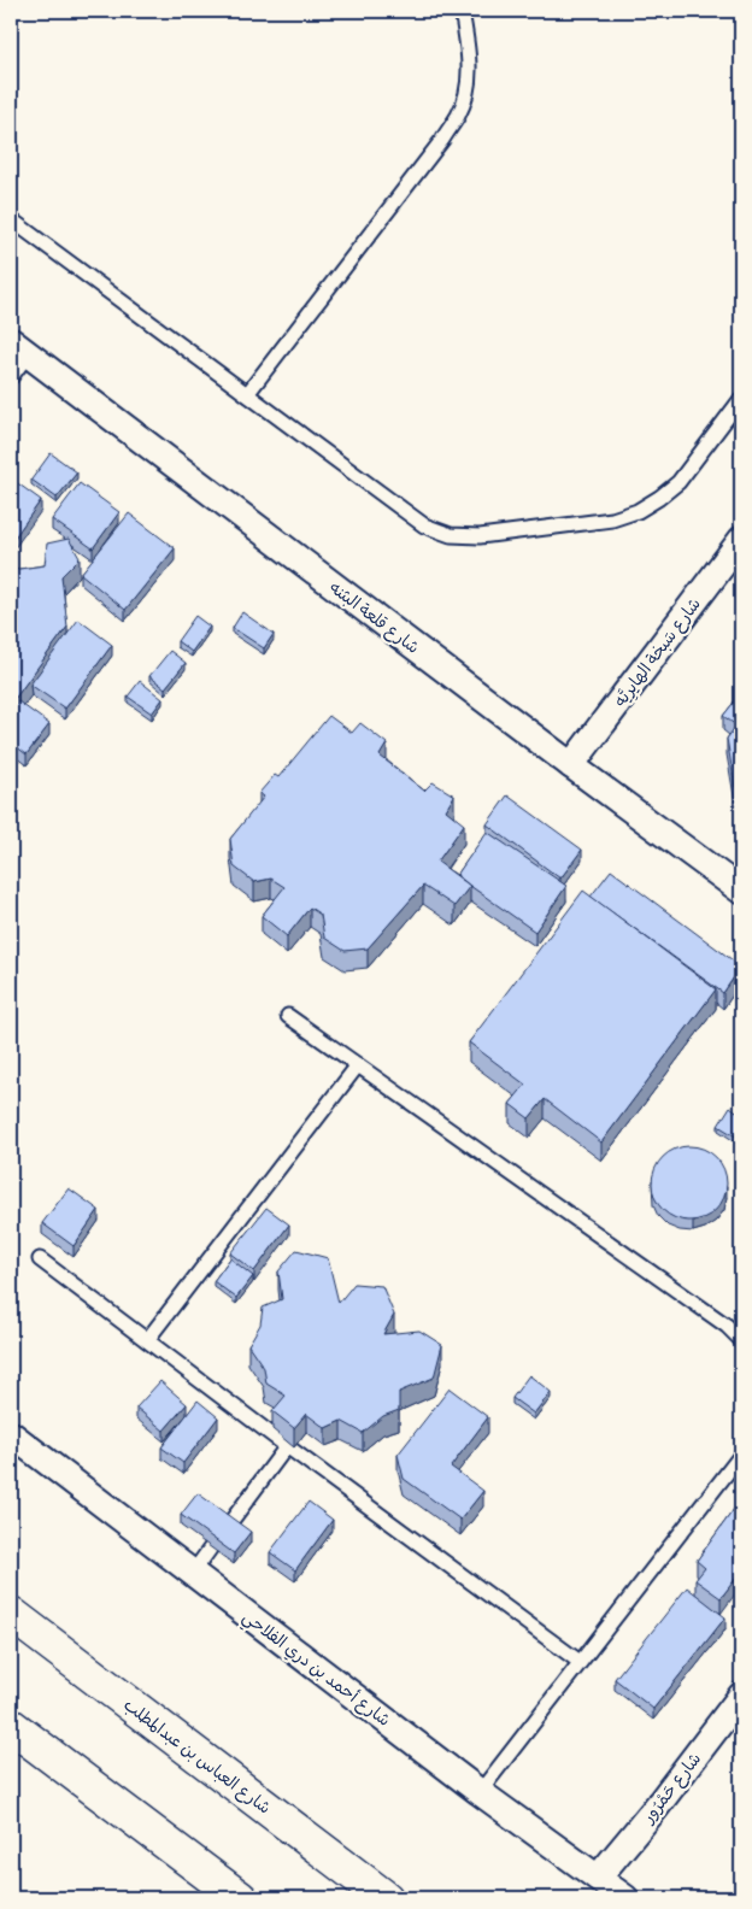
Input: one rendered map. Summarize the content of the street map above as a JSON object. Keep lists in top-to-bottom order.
{
  "streets": {
    "street": [
      "شارع قلعة البثنه",
      "شارع سَبخة الهايرِيَّه",
      "شارع أحمد بن دري الفلاحي",
      "شارع العباس بن عبدالمطلب",
      "شارع حَمْرُور"
    ]
  },
  "crossings": [
    ["شارع قلعة البثنه", "شارع سَبخة الهايرِيَّه"],
    ["شارع أحمد بن دري الفلاحي", "شارع حَمْرُور"]
  ]
}
